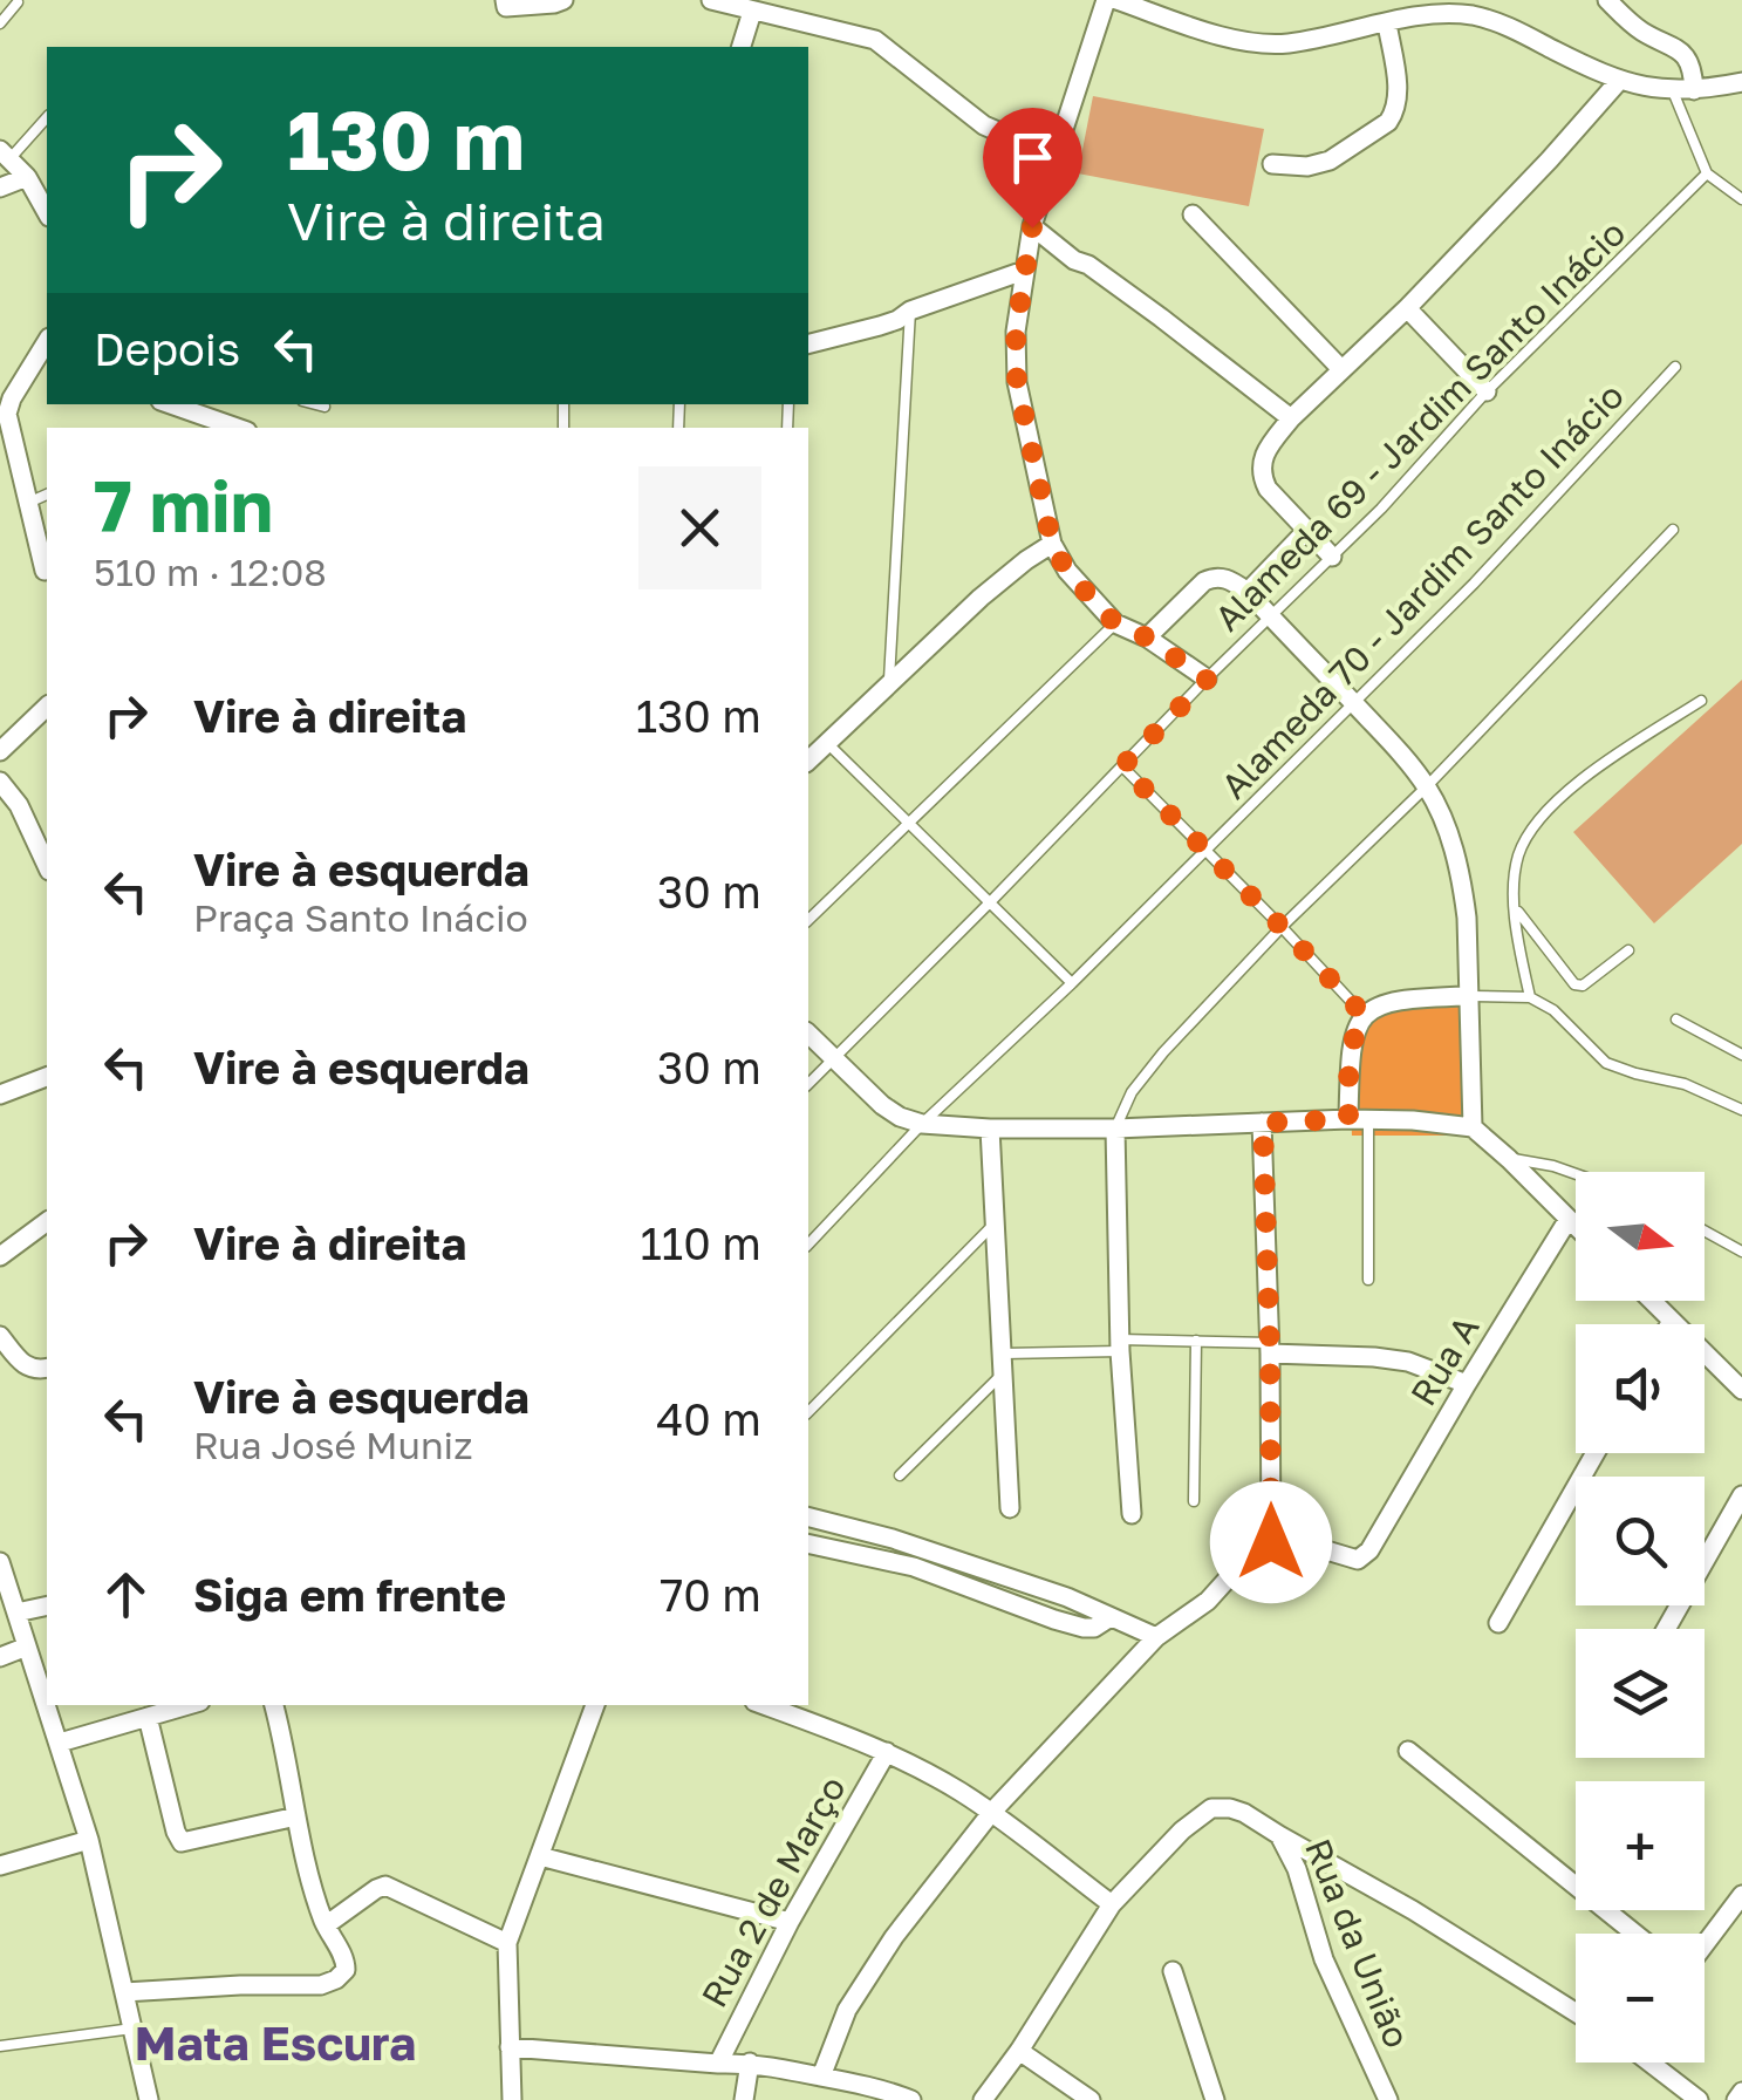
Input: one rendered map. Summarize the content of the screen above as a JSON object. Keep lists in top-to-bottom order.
{
  "streets": {
    "street": ["Rua A", "Rua 2 de Março", "Rua da União"],
    "lane": ["Alameda 69 - Jardim Santo Inácio", "Alameda 70 - Jardim Santo Inácio"]
  },
  "districts": ["Mata Escura"],
  "north": "right",
  "page": {
    "turn": ["130 m", "Vire à direita"],
    "then": "Depois",
    "heading": ["7 min", "510 m · 12:08"],
    "list": [
      {
        "name": "Vire à direita",
        "value": "130 m"
      },
      {
        "name": "Vire à esquerda",
        "note": "Praça Santo Inácio",
        "value": "30 m"
      },
      {
        "name": "Vire à esquerda",
        "value": "30 m"
      },
      {
        "name": "Vire à direita",
        "value": "110 m"
      },
      {
        "name": "Vire à esquerda",
        "note": "Rua José Muniz",
        "value": "40 m"
      },
      {
        "name": "Siga em frente",
        "value": "70 m"
      }
    ],
    "map_buttons": ["+", "−"]
  }
}
